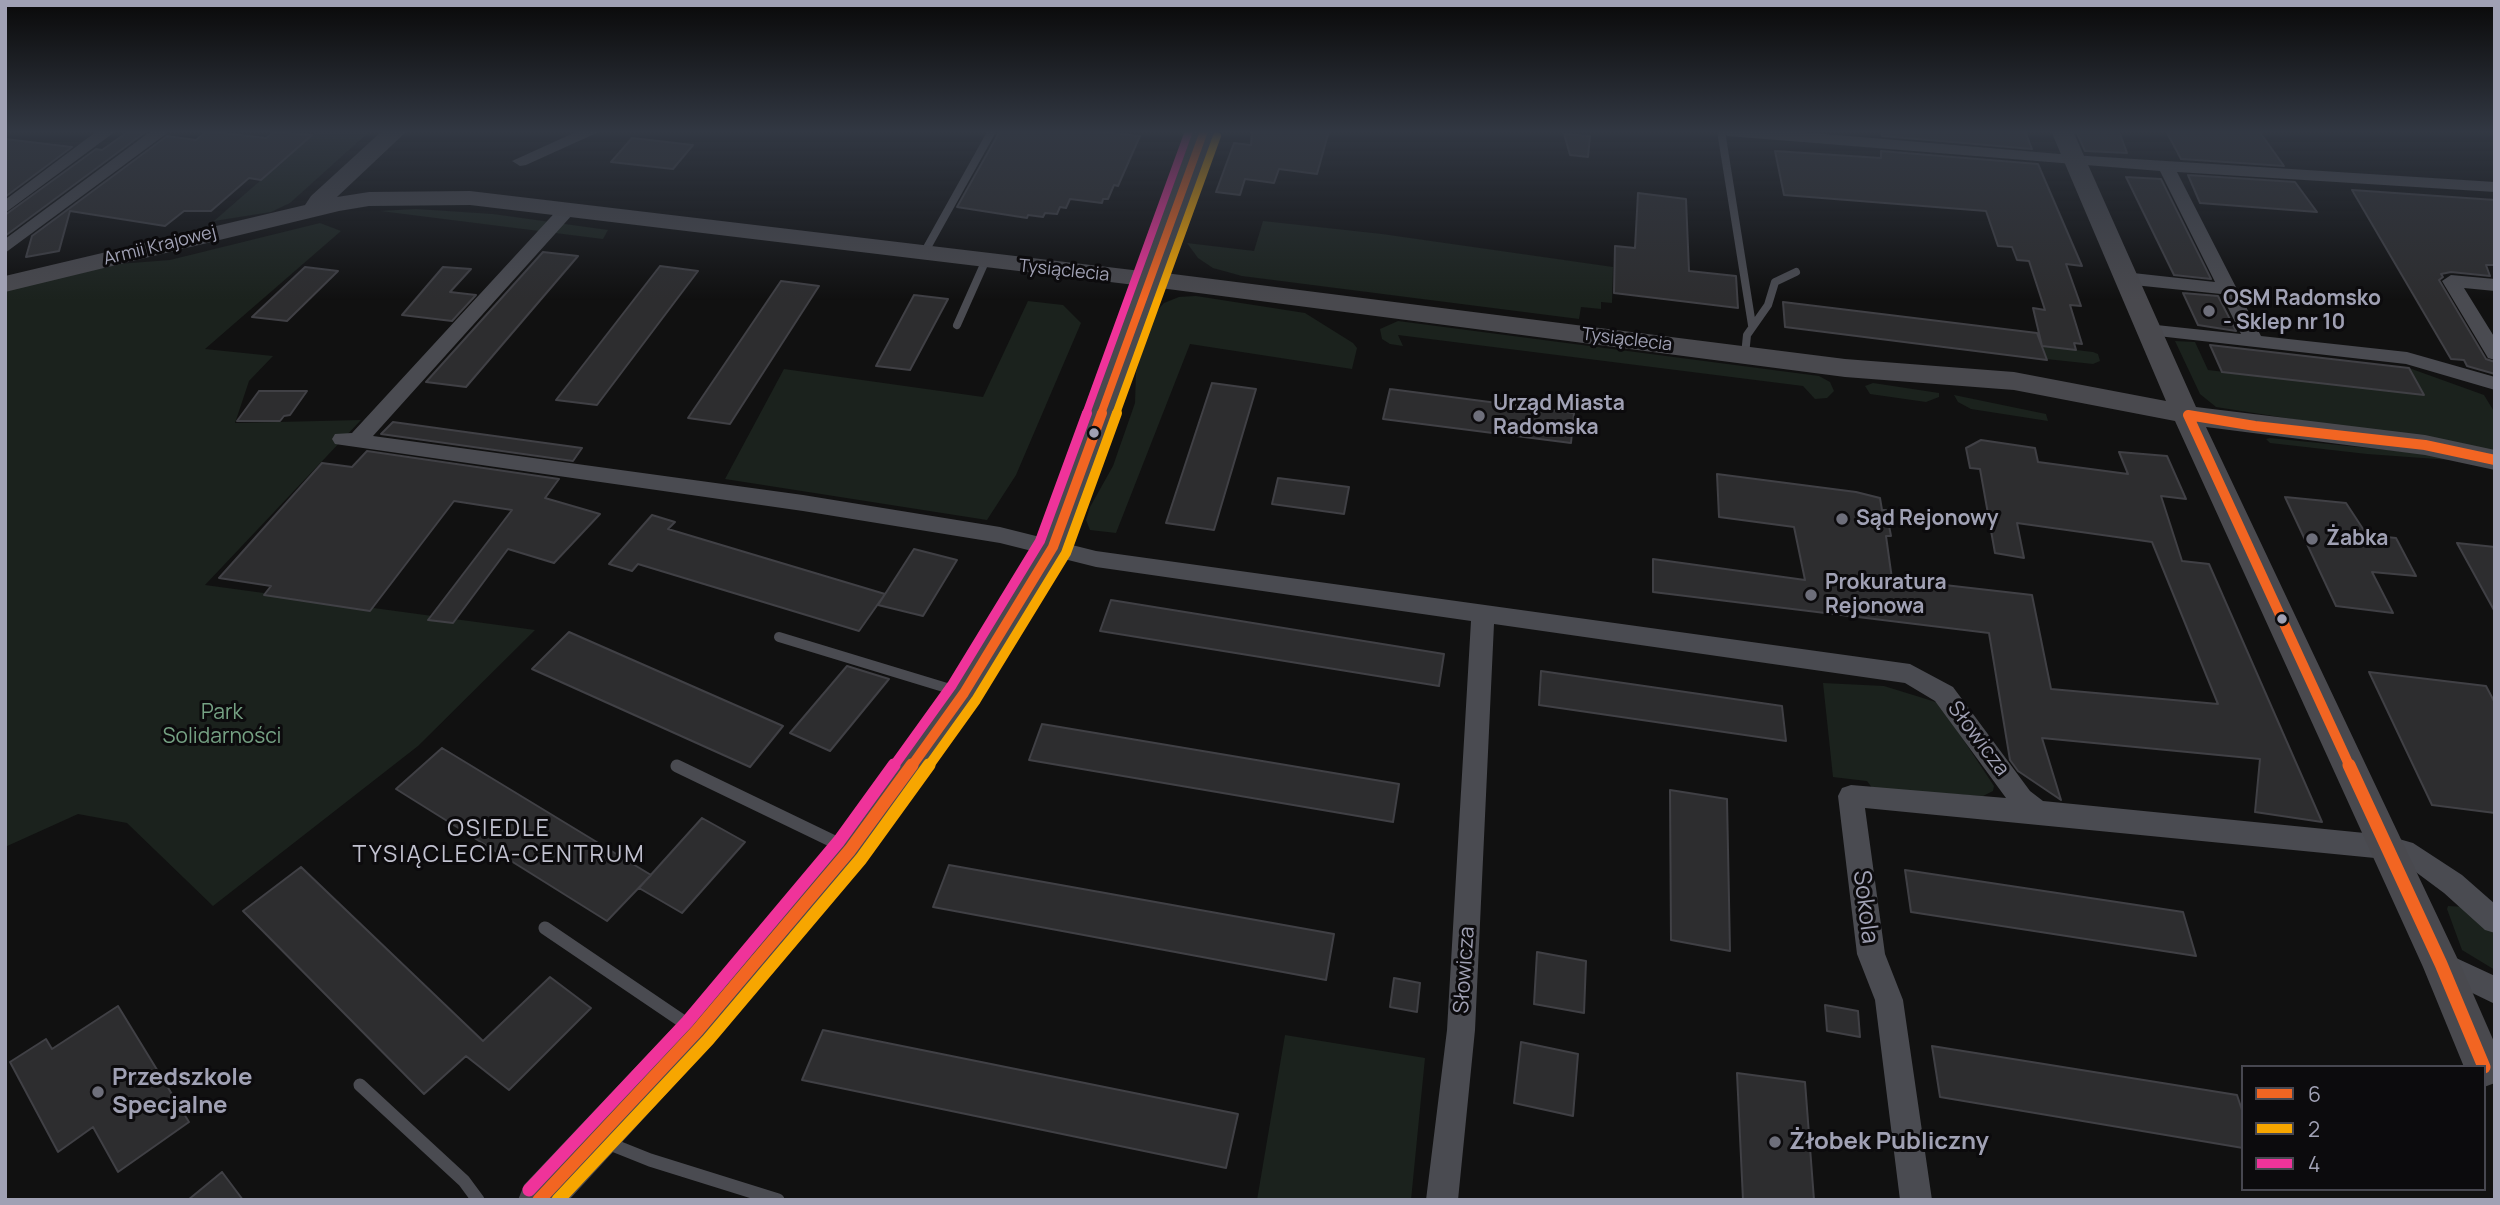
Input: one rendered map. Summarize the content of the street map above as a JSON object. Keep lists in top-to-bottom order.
{
  "streets": {
    "street": [
      "Armii Krajowej",
      "Tysiąclecia",
      "Słowicza",
      "Sokola"
    ]
  },
  "crossings": [
    ["Armii Krajowej", "Tysiąclecia"],
    ["Tysiąclecia", "Słowicza"],
    ["Słowicza", "Sokola"]
  ],
  "districts": ["OSIEDLE TYSIĄCLECIA-CENTRUM"],
  "parks": ["Park Solidarności"],
  "places": [
    "OSM Radomsko - Sklep nr 10",
    "Urząd Miasta Radomska",
    "Sąd Rejonowy",
    "Żabka",
    "Prokuratura Rejonowa",
    "Przedszkole Specjalne",
    "Żłobek Publiczny"
  ],
  "lines": ["transit line 6", "transit line 2", "transit line 4"],
  "legend": ["6", "2", "4"]
}
